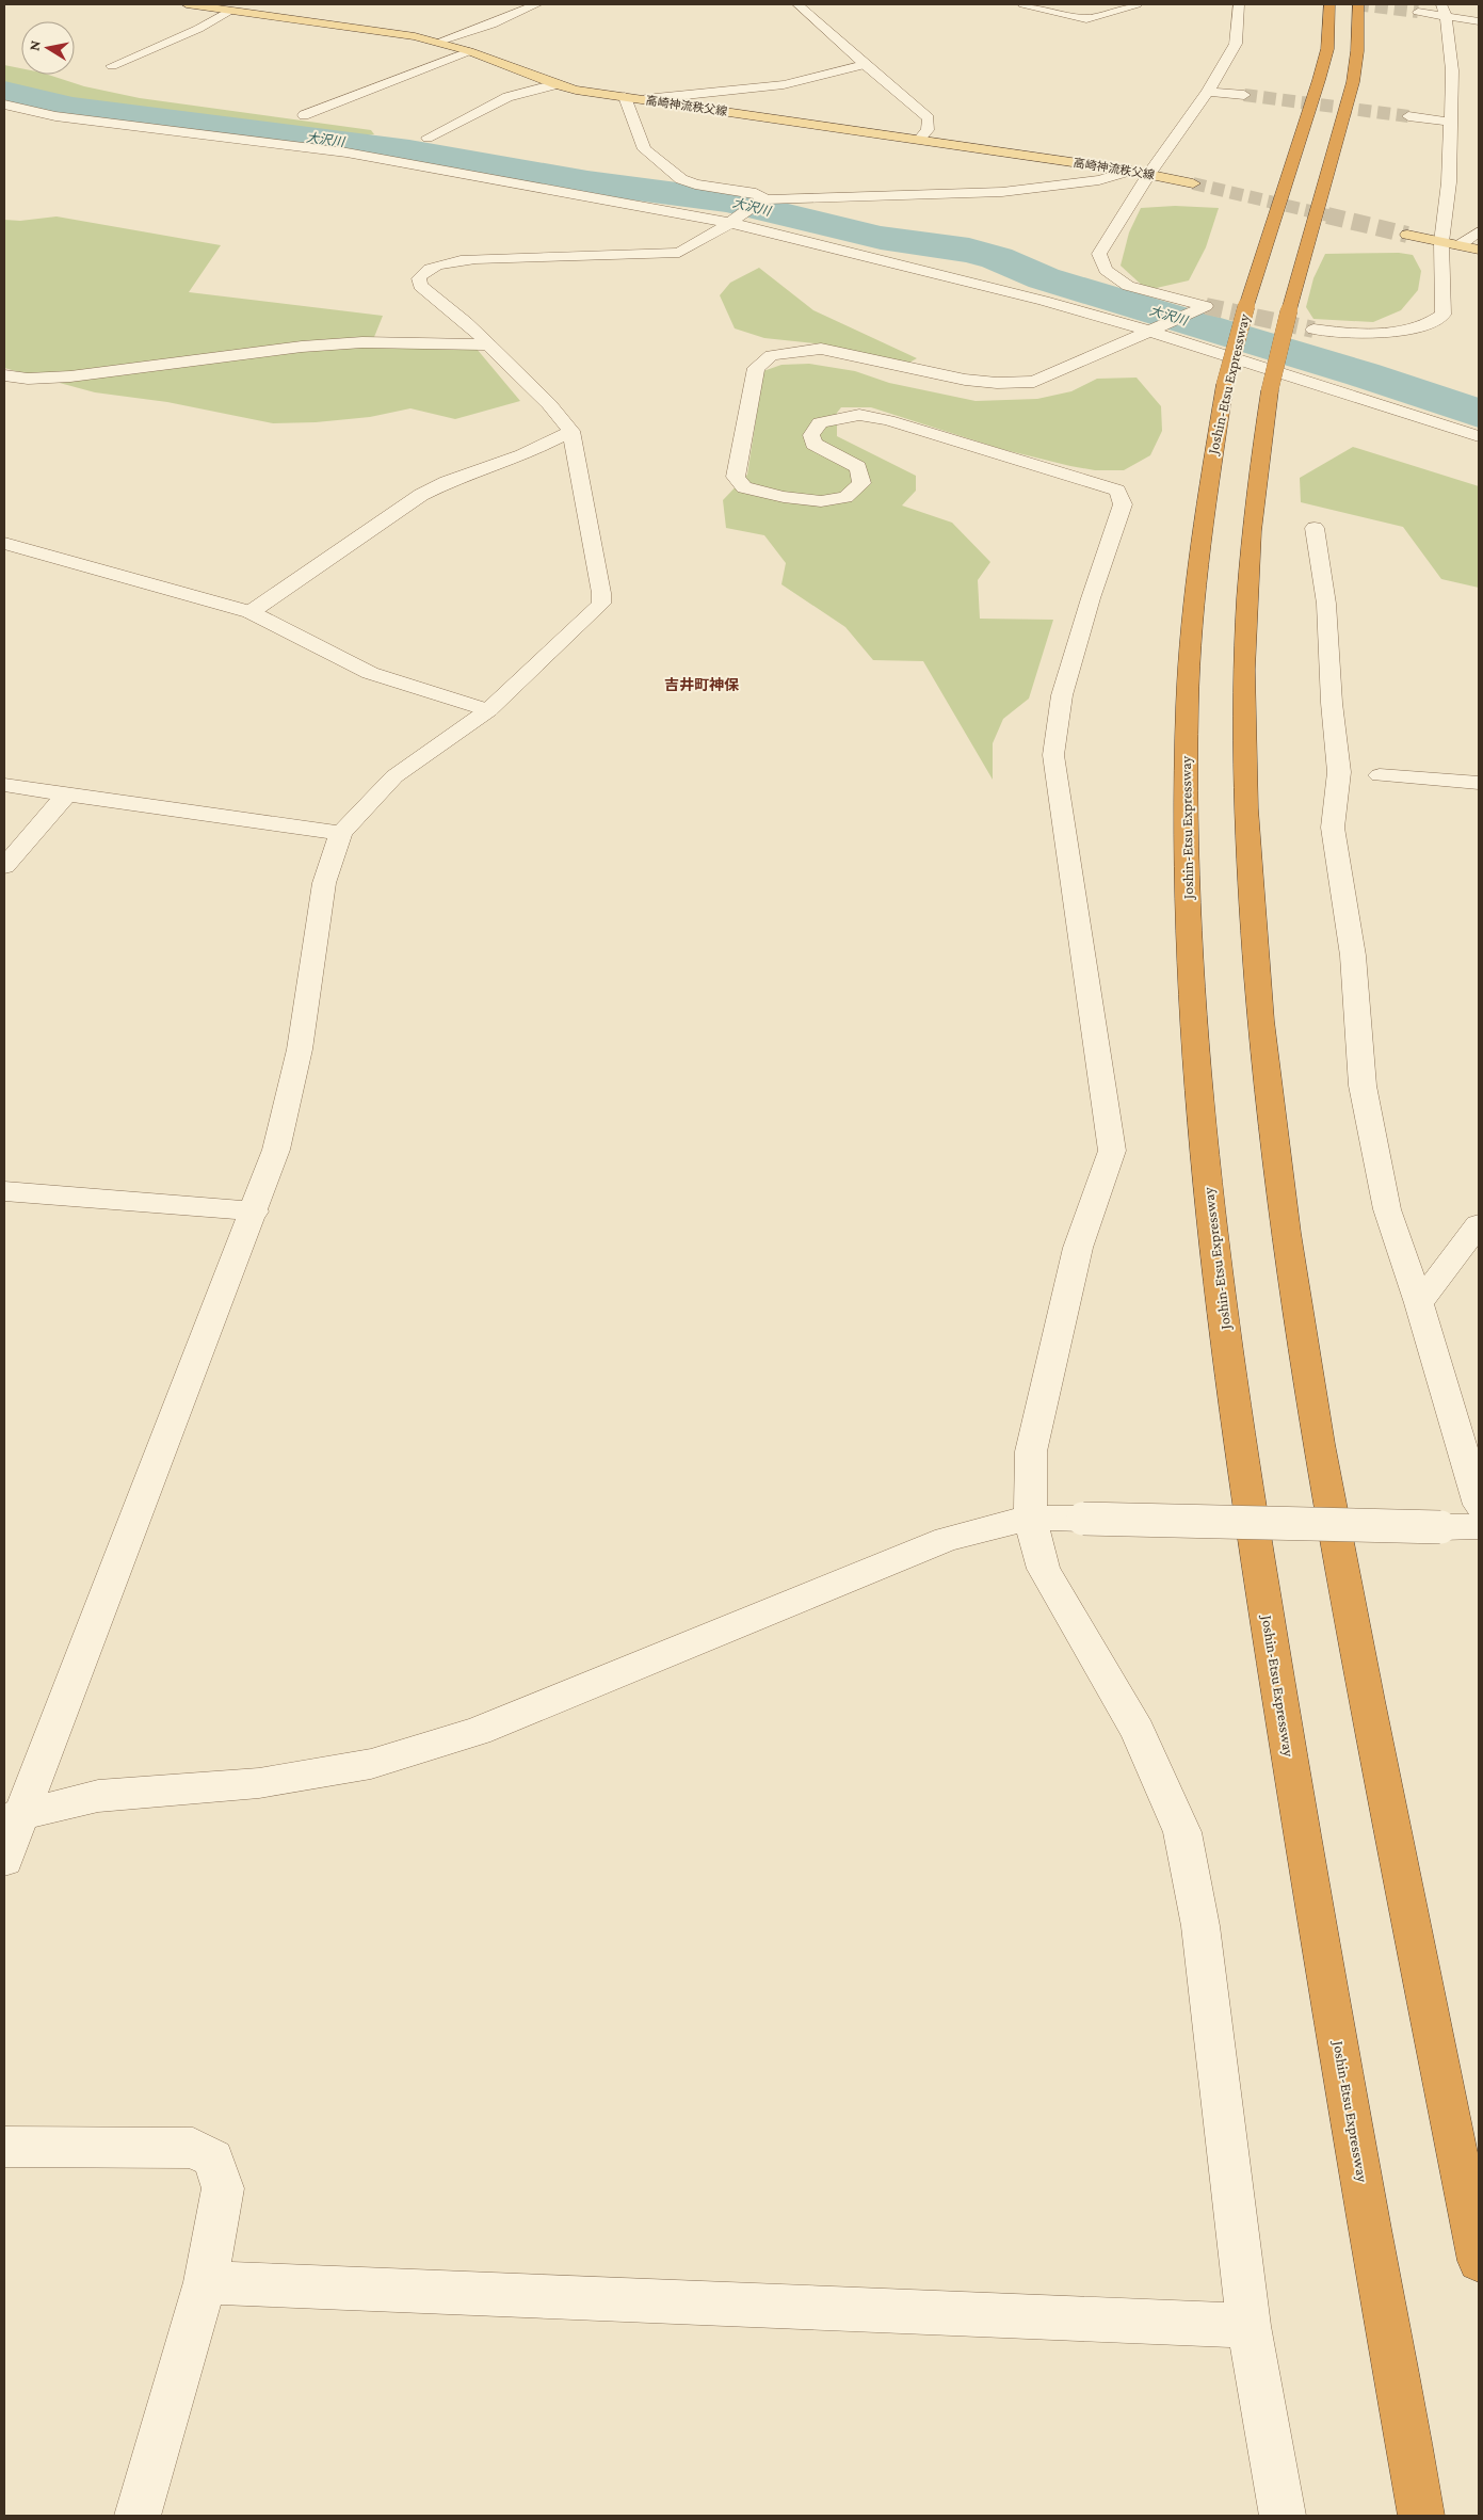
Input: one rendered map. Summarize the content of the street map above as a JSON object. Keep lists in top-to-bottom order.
{
  "streets": {
    "highway": ["Joshin-Etsu Expressway"],
    "main road": ["高崎神流秩父線"]
  },
  "districts": ["吉井町神保"],
  "water": ["大沢川"],
  "north": "left"
}
